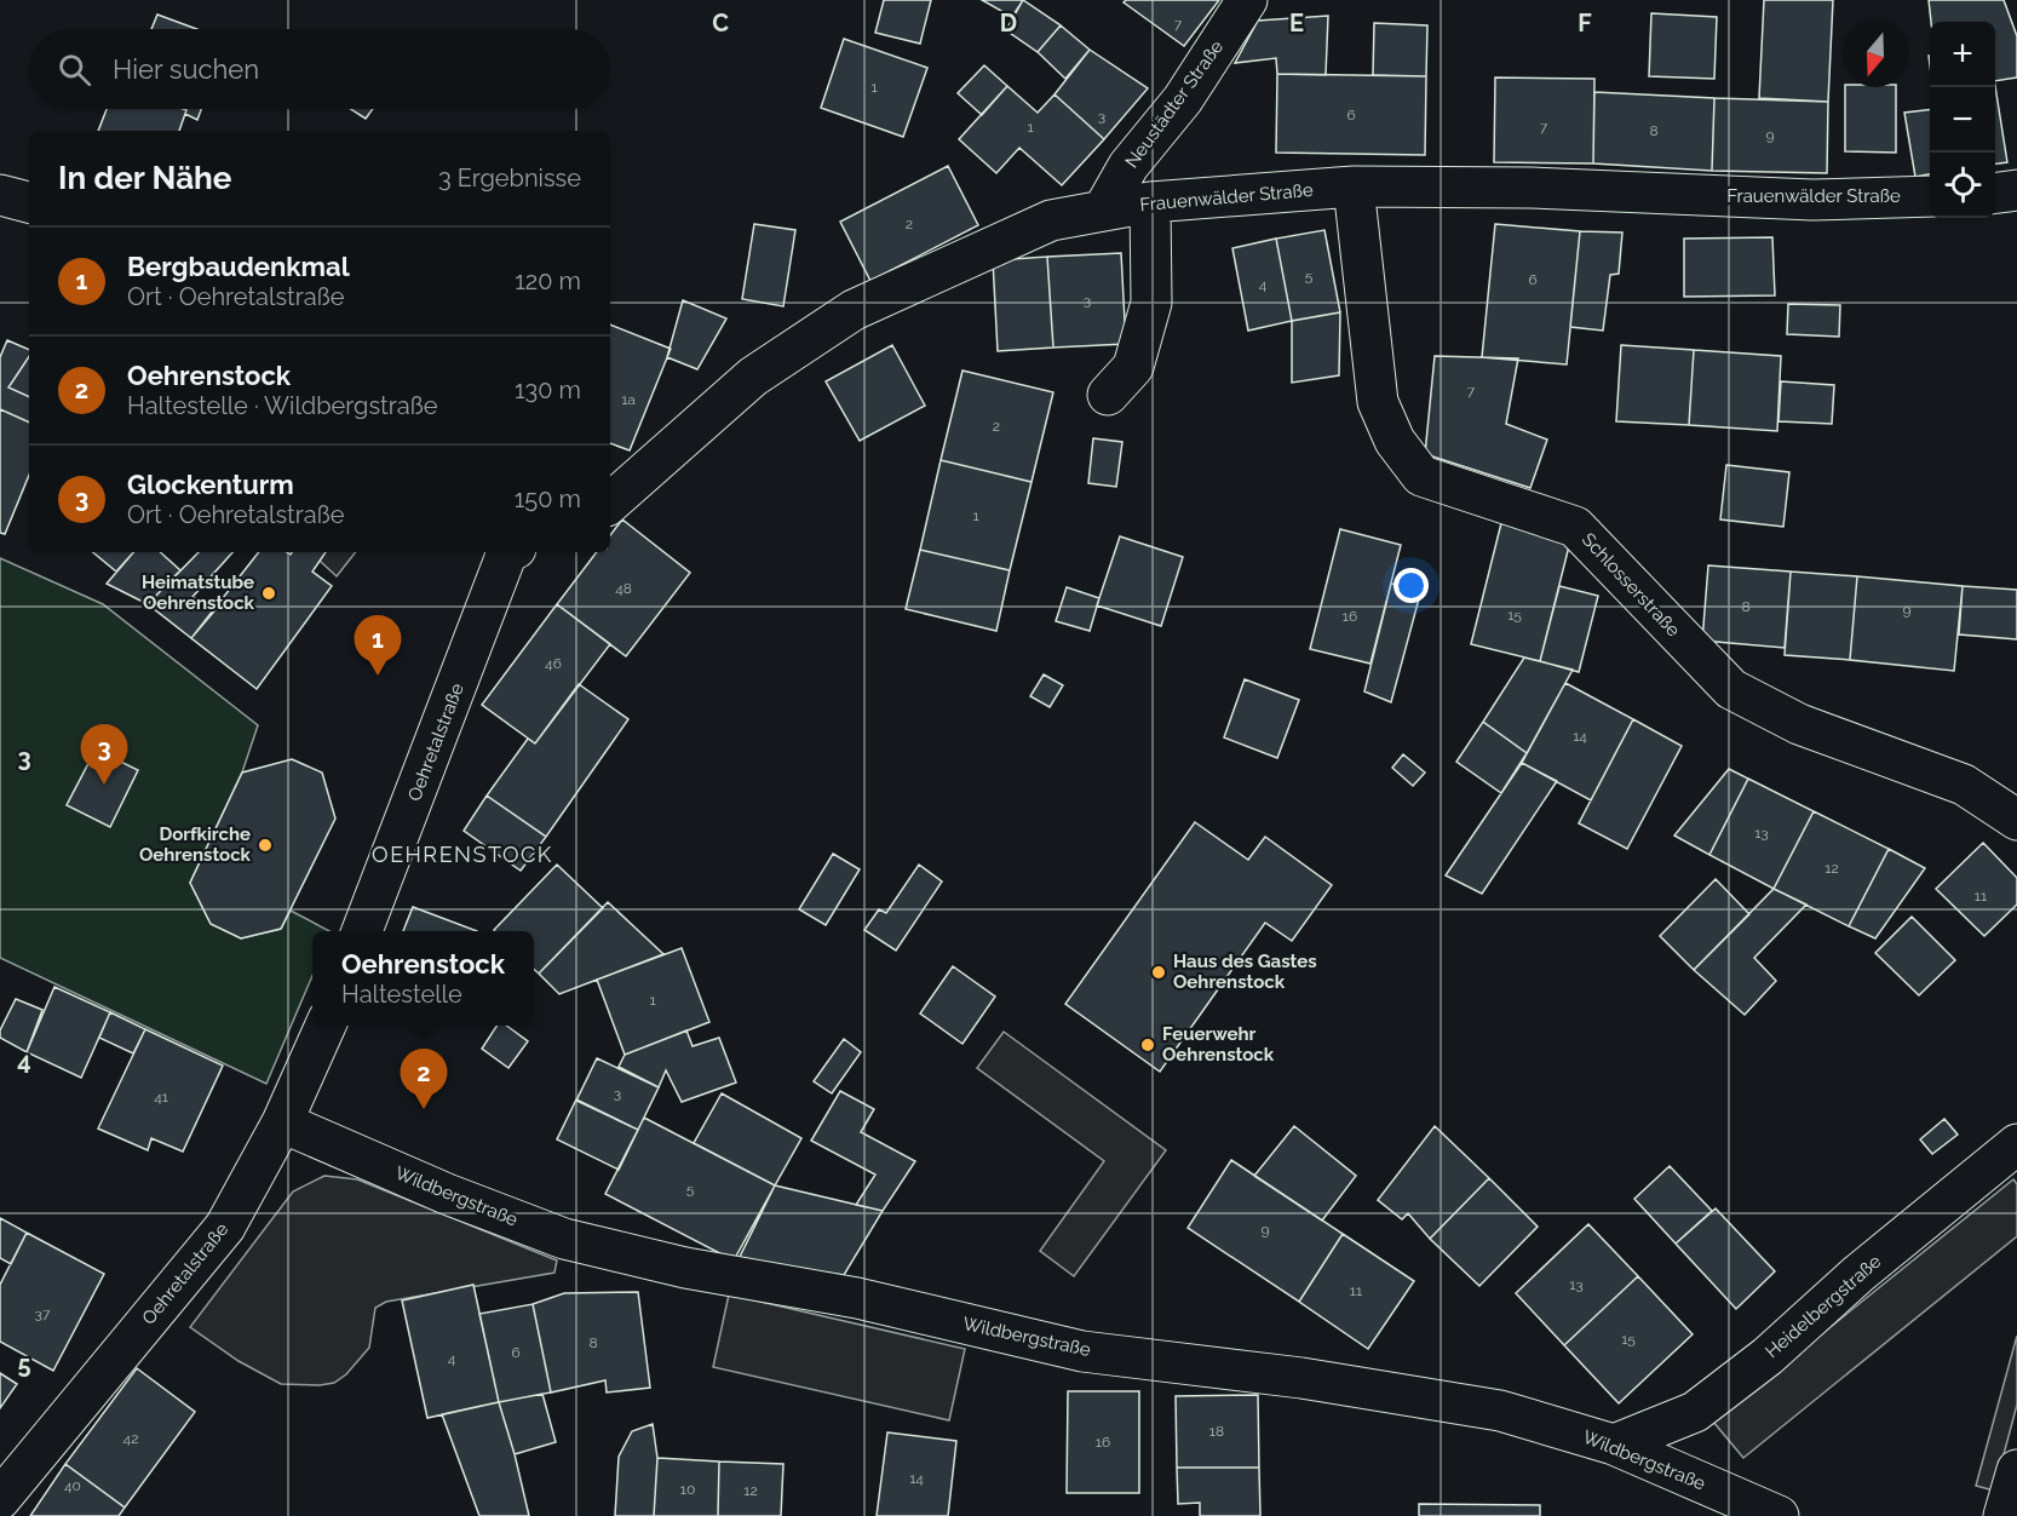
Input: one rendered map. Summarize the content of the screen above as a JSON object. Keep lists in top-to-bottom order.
{
  "streets": {
    "street": [
      "Neustädter Straße",
      "Frauenwälder Straße",
      "Schlosserstraße",
      "Oehretalstraße",
      "Wildbergstraße",
      "Heidelbergstraße"
    ]
  },
  "crossings": [
    ["Neustädter Straße", "Frauenwälder Straße"],
    ["Frauenwälder Straße", "Schlosserstraße"],
    ["Oehretalstraße", "Wildbergstraße"],
    ["Wildbergstraße", "Heidelbergstraße"]
  ],
  "districts": ["OEHRENSTOCK"],
  "places": [
    "Heimatstube Oehrenstock",
    "Dorfkirche Oehrenstock",
    "Haus des Gastes Oehrenstock",
    "Feuerwehr Oehrenstock"
  ],
  "house_numbers": [
    "7",
    "1",
    "6",
    "3",
    "1",
    "7",
    "8",
    "9",
    "2",
    "5",
    "6",
    "4",
    "3",
    "7",
    "1a",
    "2",
    "1",
    "48",
    "8",
    "9",
    "15",
    "16",
    "46",
    "14",
    "13",
    "12",
    "11",
    "1",
    "3",
    "41",
    "5",
    "9",
    "13",
    "11",
    "37",
    "15",
    "8",
    "6",
    "4",
    "18",
    "42",
    "16",
    "14",
    "40",
    "10",
    "12"
  ],
  "north": "bottom",
  "page": {
    "map_buttons": ["+", "−"],
    "search": "Hier suchen",
    "heading": ["In der Nähe", "3 Ergebnisse"],
    "list": [
      {
        "mark": "1",
        "name": "Bergbaudenkmal",
        "note": "Ort · Oehretalstraße",
        "value": "120 m"
      },
      {
        "mark": "2",
        "name": "Oehrenstock",
        "note": "Haltestelle · Wildbergstraße",
        "value": "130 m"
      },
      {
        "mark": "3",
        "name": "Glockenturm",
        "note": "Ort · Oehretalstraße",
        "value": "150 m"
      }
    ],
    "pins": ["1", "3", "2"],
    "popup": ["Oehrenstock", "Haltestelle"]
  },
  "grid": {
    "columns": [
      "C",
      "D",
      "E",
      "F"
    ],
    "rows": ["3", "4", "5"]
  }
}
